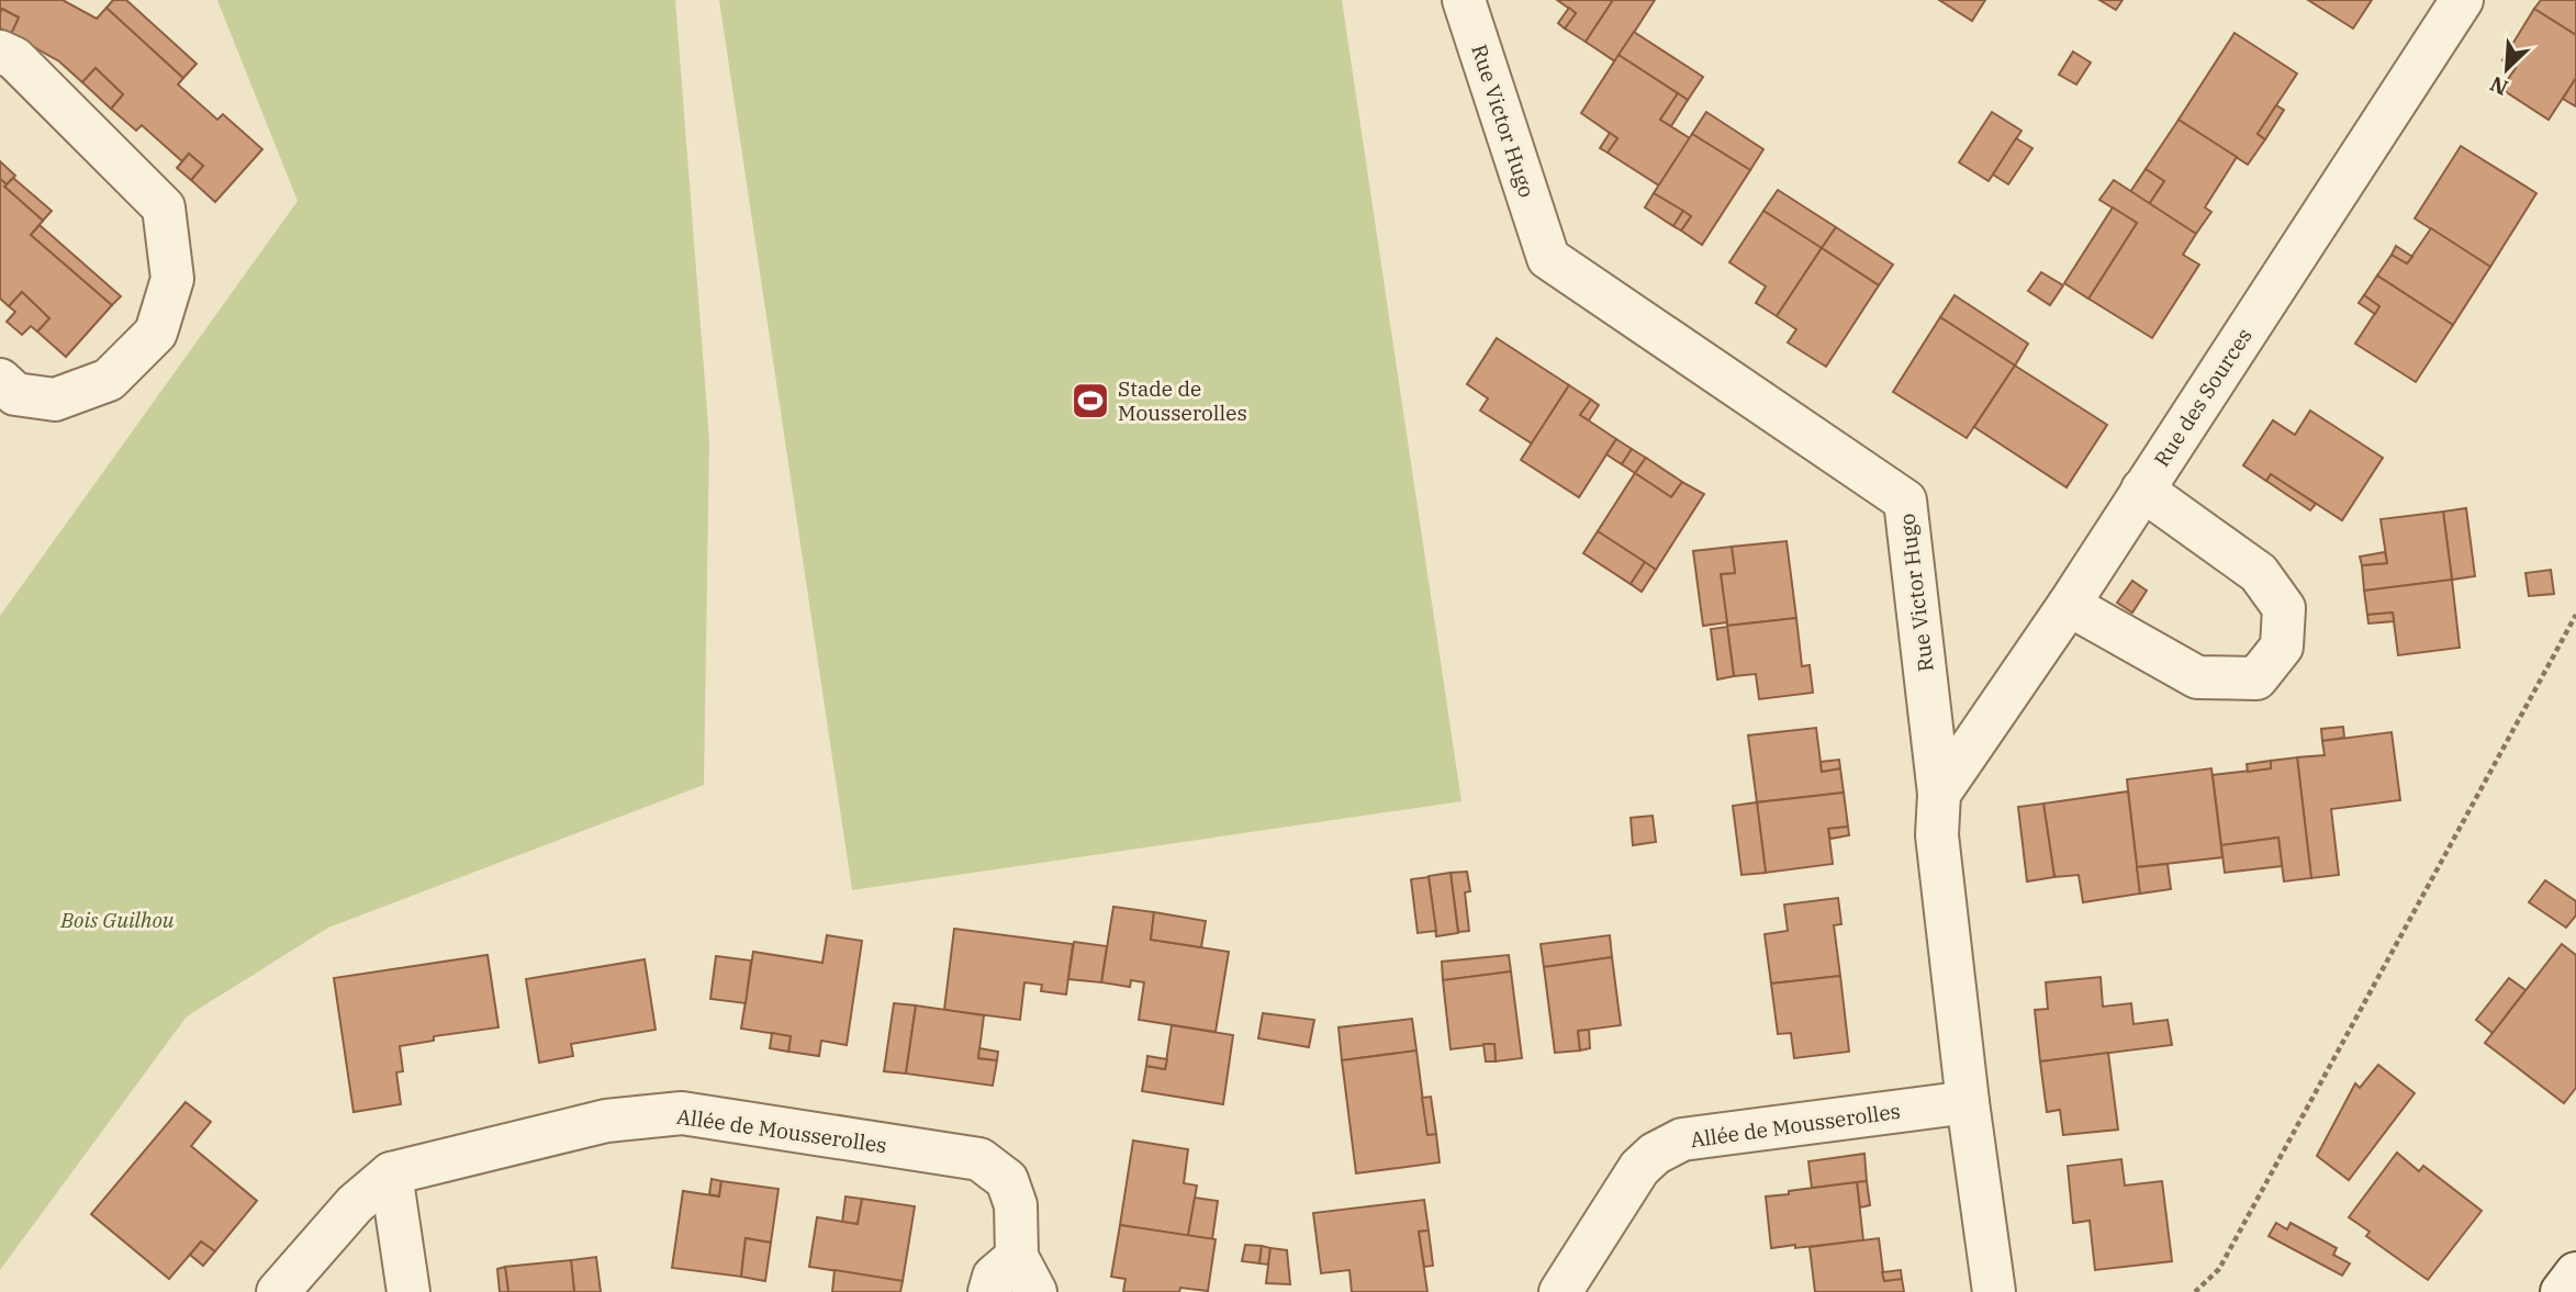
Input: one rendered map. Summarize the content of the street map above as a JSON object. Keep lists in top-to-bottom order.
{
  "streets": {
    "street": ["Rue Victor Hugo", "Rue des Sources", "Allée de Mousserolles"]
  },
  "crossings": [
    ["Rue Victor Hugo", "Rue des Sources"],
    ["Rue Victor Hugo", "Allée de Mousserolles"]
  ],
  "parks": ["Bois Guilhou"],
  "places": {
    "sports": ["Stade de Mousserolles"]
  },
  "north": "bottom left"
}
